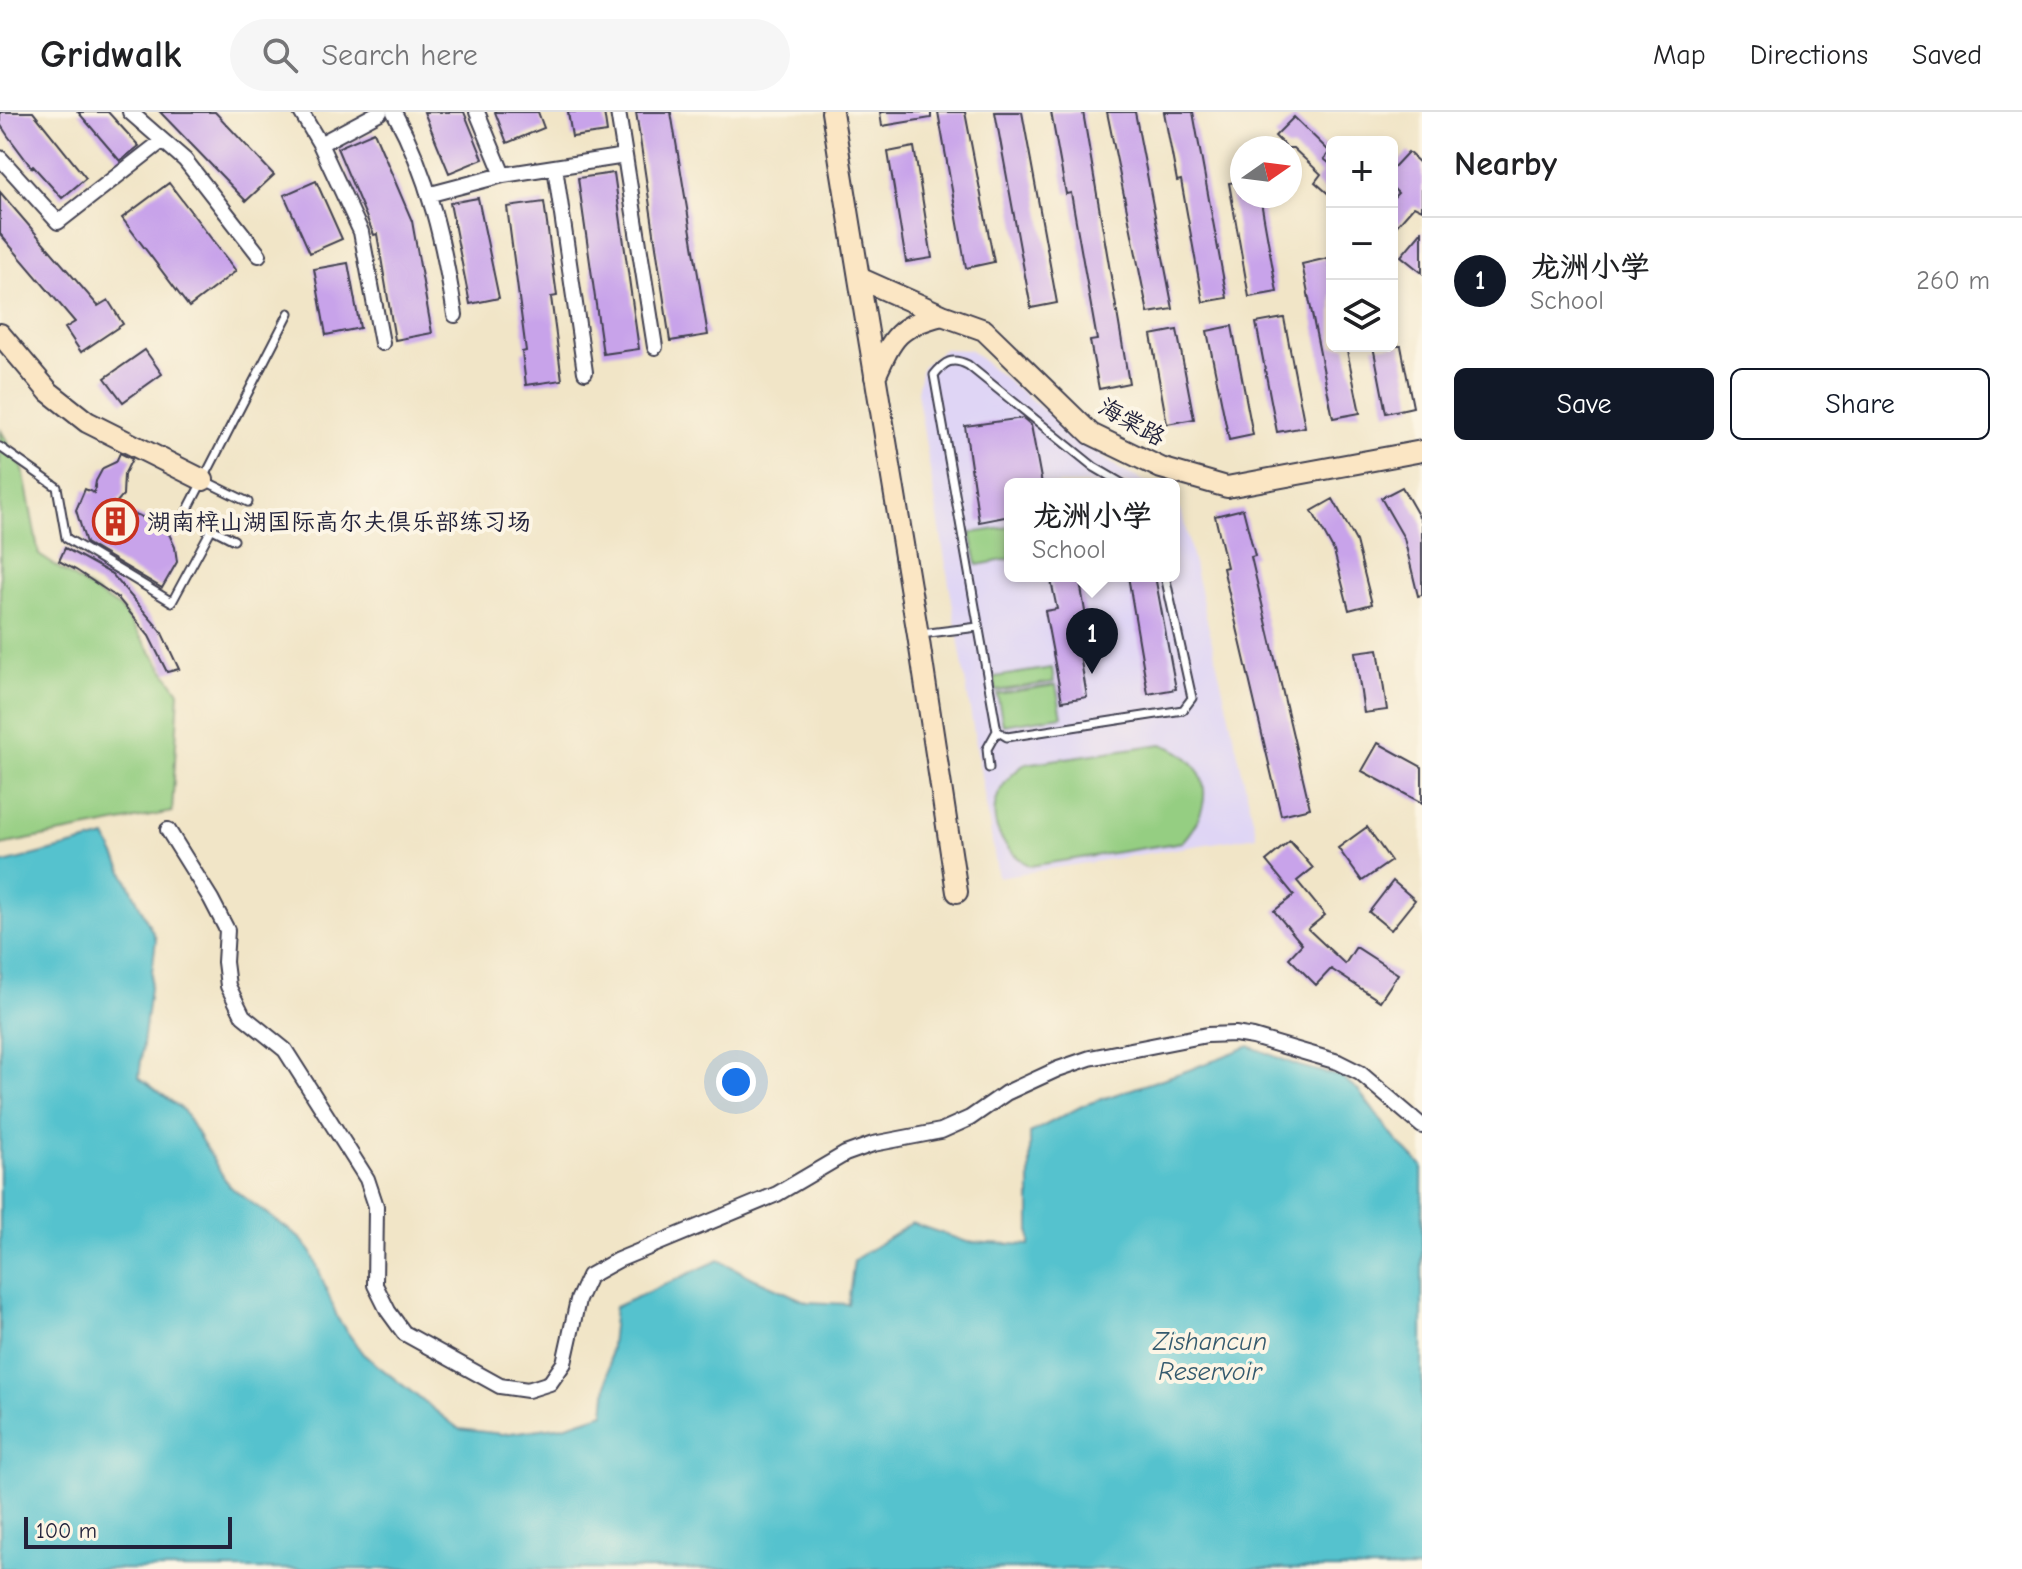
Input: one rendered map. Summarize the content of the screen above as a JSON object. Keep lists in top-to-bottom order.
{
  "streets": {
    "street": ["海棠路"]
  },
  "water": ["Zishancun Reservoir"],
  "places": {
    "building": ["湖南梓山湖国际高尔夫俱乐部练习场"]
  },
  "scale_bar": "100 m",
  "north": "right",
  "page": {
    "header": "Gridwalk",
    "search": "Search here",
    "nav": ["Map", "Directions", "Saved"],
    "heading": "Nearby",
    "map_buttons": ["+", "−"],
    "list": [
      {
        "mark": "1",
        "name": "龙洲小学",
        "note": "School",
        "value": "260 m"
      }
    ],
    "buttons": ["Save", "Share"],
    "popup": ["龙洲小学", "School"],
    "pins": "1",
    "scale": "100 m"
  }
}
